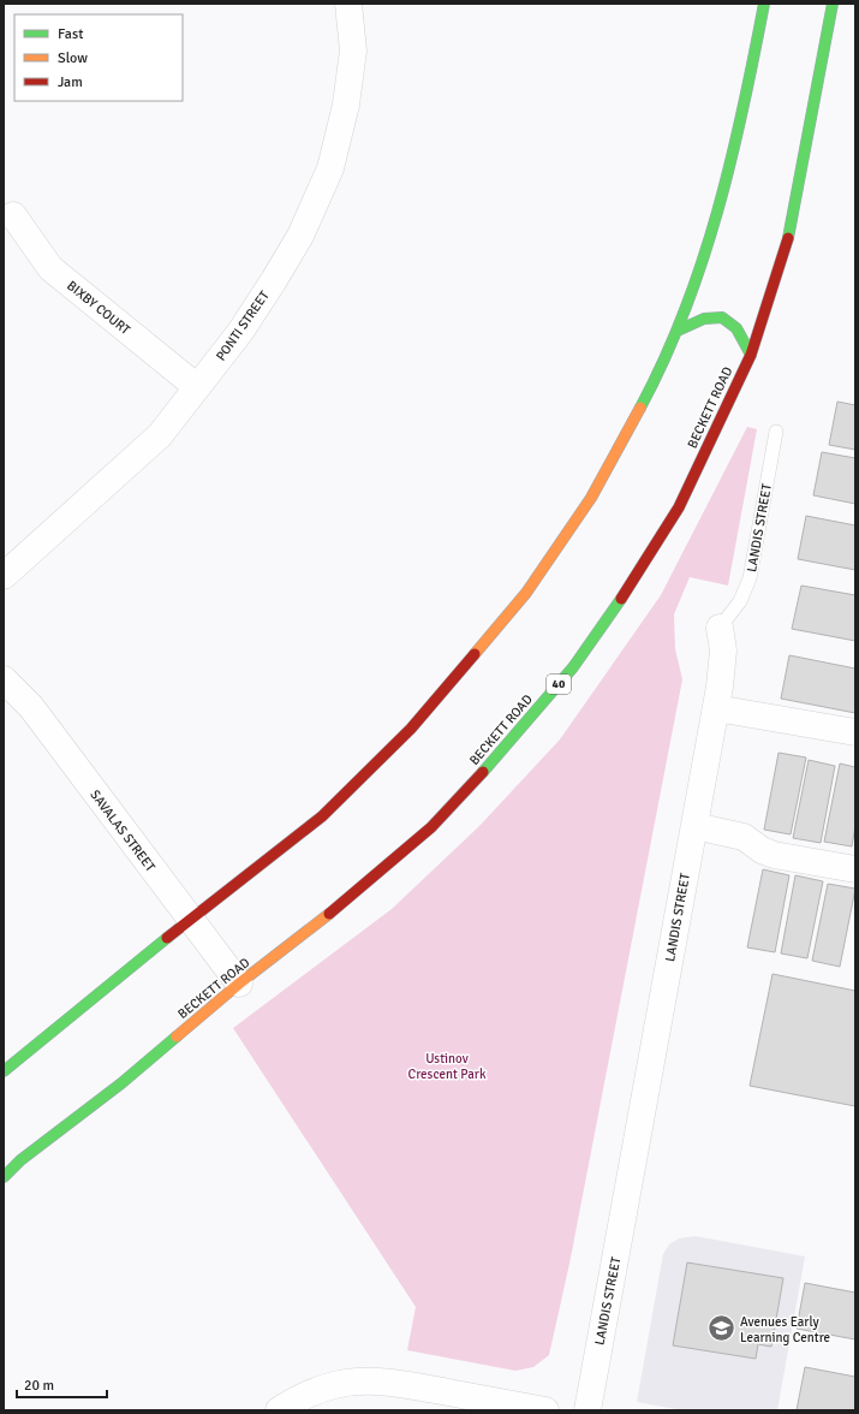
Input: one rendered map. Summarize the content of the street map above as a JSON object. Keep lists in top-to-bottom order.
{
  "streets": {
    "main road": ["BECKETT ROAD", "40"],
    "street": [
      "BIXBY COURT",
      "PONTI STREET",
      "LANDIS STREET",
      "SAVALAS STREET"
    ]
  },
  "crossings": [
    ["BIXBY COURT", "PONTI STREET"],
    ["BECKETT ROAD", "SAVALAS STREET"]
  ],
  "parks": ["Ustinov Crescent Park"],
  "places": {
    "school or university": ["Avenues Early Learning Centre"]
  },
  "legend": ["Fast", "Slow", "Jam"],
  "scale_bar": "20 m"
}
